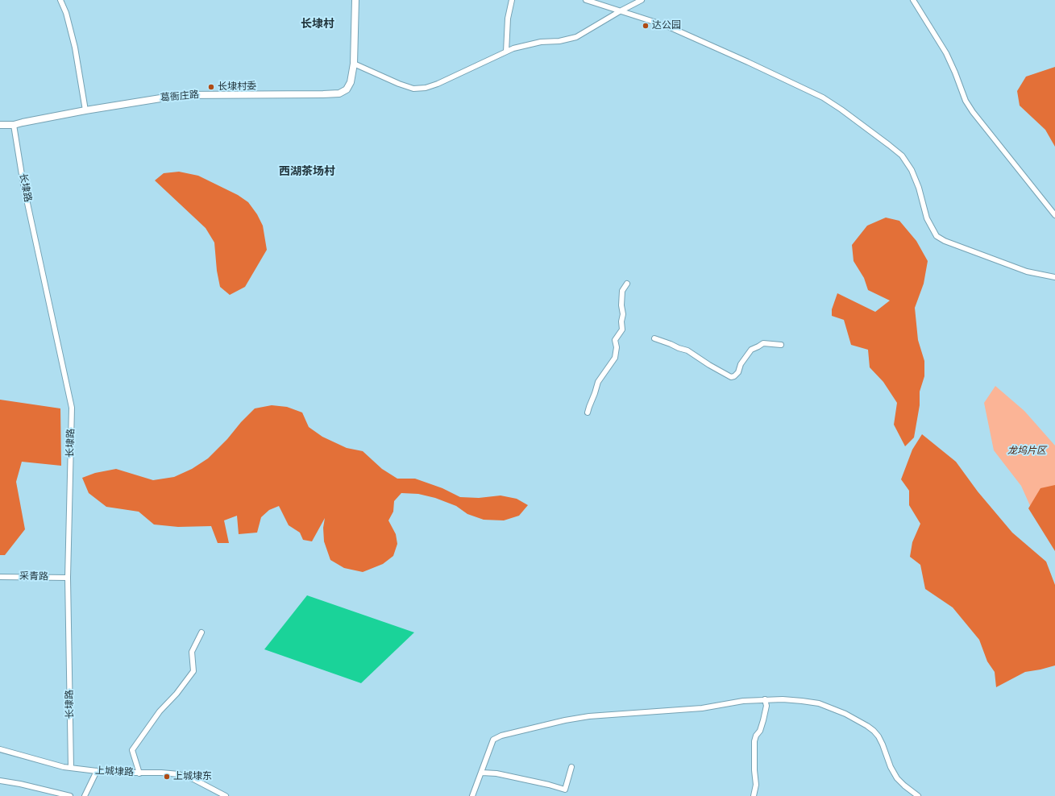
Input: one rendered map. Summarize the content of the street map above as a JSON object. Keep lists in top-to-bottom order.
{
  "streets": {
    "street": [
      "葛衙庄路",
      "长埭路",
      "采青路",
      "上城埭路"
    ]
  },
  "crossings": [
    ["葛衙庄路", "长埭路"],
    ["长埭路", "采青路"],
    ["长埭路", "上城埭路"]
  ],
  "districts": ["长埭村", "西湖茶场村"],
  "parks": ["龙坞片区"],
  "places": ["达公园", "长埭村委", "上城埭东"]
}
